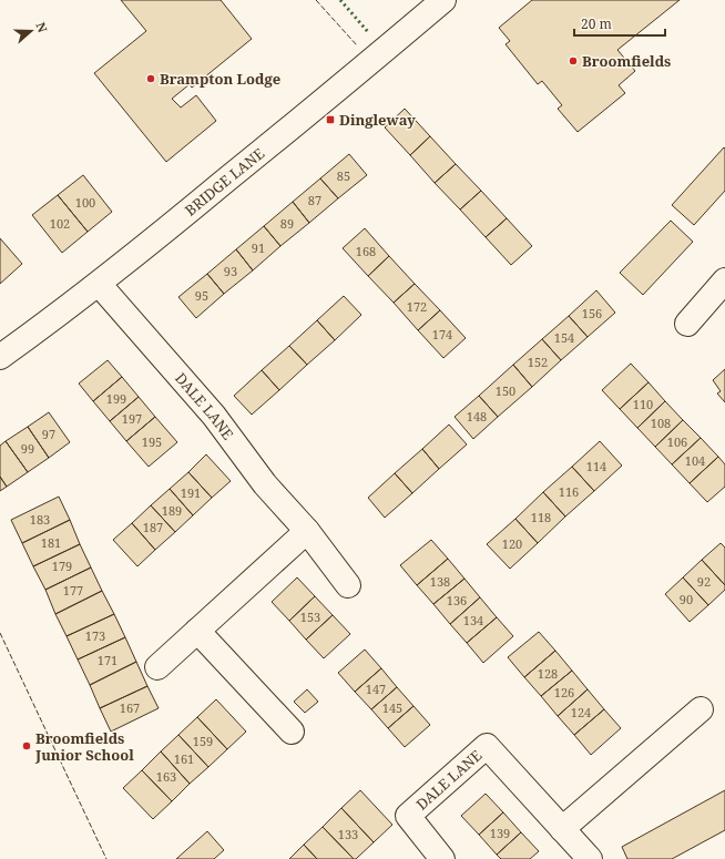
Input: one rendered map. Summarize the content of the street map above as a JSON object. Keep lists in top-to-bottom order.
{
  "streets": {
    "street": ["BRIDGE LANE", "DALE LANE"]
  },
  "crossings": [
    ["BRIDGE LANE", "DALE LANE"]
  ],
  "places": {
    "other": ["Broomfields", "Brampton Lodge", "Broomfields Junior School"],
    "transit": ["Dingleway"]
  },
  "house_numbers": [
    "85",
    "87",
    "100",
    "102",
    "89",
    "91",
    "168",
    "93",
    "95",
    "172",
    "156",
    "174",
    "154",
    "152",
    "150",
    "199",
    "110",
    "148",
    "197",
    "108",
    "97",
    "195",
    "106",
    "99",
    "104",
    "114",
    "116",
    "191",
    "189",
    "118",
    "183",
    "187",
    "181",
    "120",
    "179",
    "138",
    "92",
    "177",
    "90",
    "136",
    "153",
    "134",
    "173",
    "171",
    "128",
    "147",
    "126",
    "167",
    "145",
    "124",
    "159",
    "161",
    "163",
    "139",
    "133"
  ],
  "scale_bar": "20 m",
  "north": "right"
}
